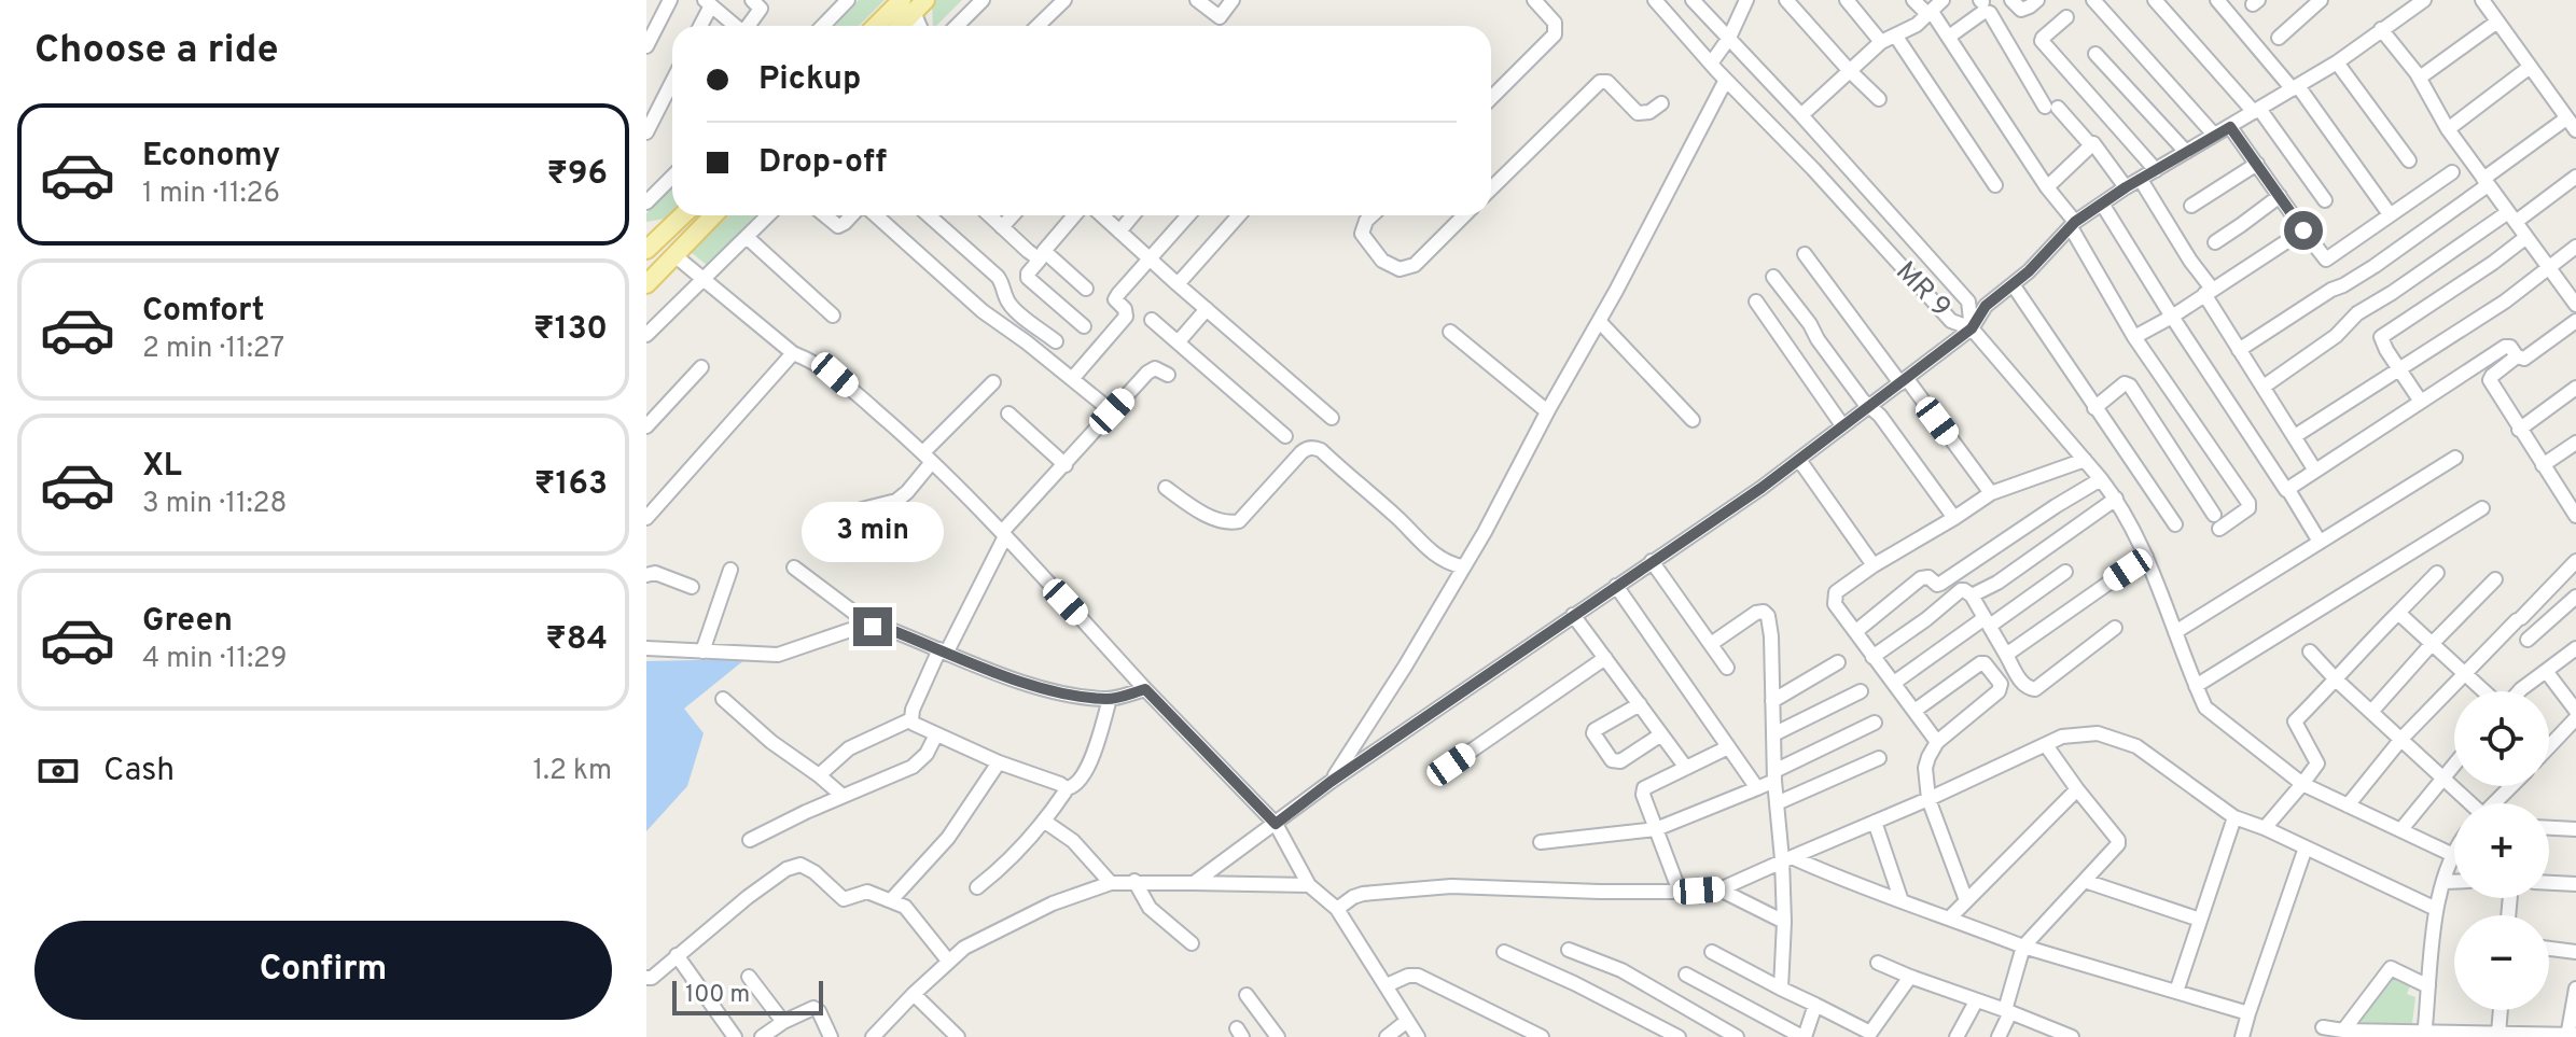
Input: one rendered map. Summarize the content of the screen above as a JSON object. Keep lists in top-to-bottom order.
{
  "streets": {
    "street": ["MR 9"]
  },
  "scale_bar": "100 m",
  "page": {
    "heading": "Choose a ride",
    "banner": ["Pickup", "Drop-off"],
    "list": [
      {
        "name": "Economy",
        "note": "1 min · 11:26",
        "value": "₹96"
      },
      {
        "name": "Comfort",
        "note": "2 min · 11:27",
        "value": "₹130"
      },
      {
        "name": "XL",
        "note": "3 min · 11:28",
        "value": "₹163"
      },
      {
        "name": "Green",
        "note": "4 min · 11:29",
        "value": "₹84"
      }
    ],
    "bubble": "3 min",
    "map_buttons": ["+", "−"],
    "pay": ["Cash", "1.2 km"],
    "buttons": "Confirm",
    "scale": "100 m"
  }
}
